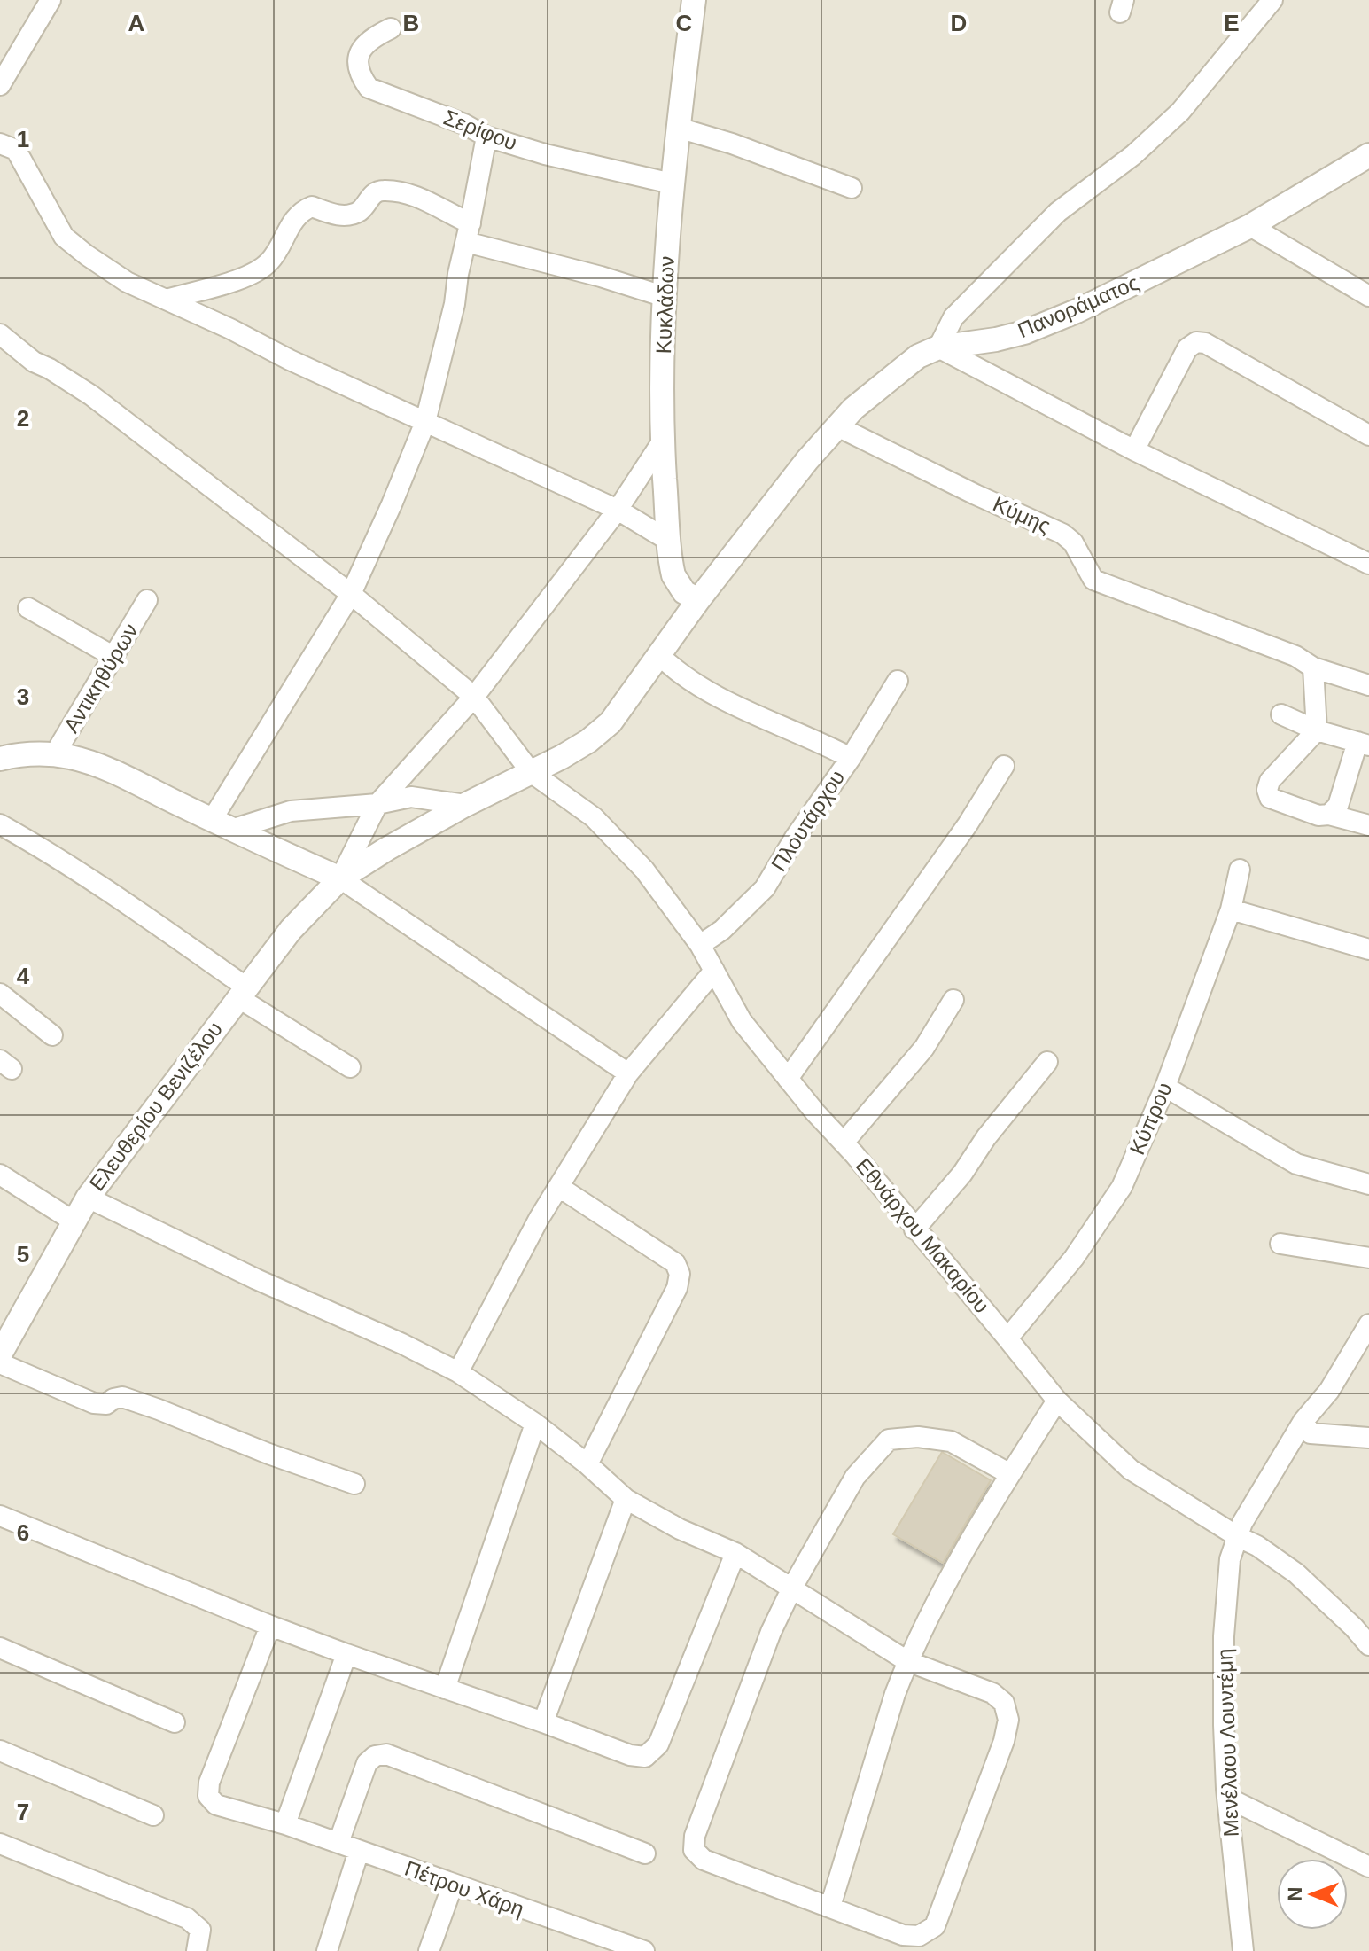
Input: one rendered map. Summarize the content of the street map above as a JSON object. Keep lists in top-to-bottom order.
{
  "streets": {
    "street": [
      "Σερίφου",
      "Κυκλάδων",
      "Πανοράματος",
      "Κύμης",
      "Αντικηθύρων",
      "Πλουτάρχου",
      "Ελευθερίου Βενιζέλου",
      "Κύπρου",
      "Εθνάρχου Μακαρίου",
      "Μενέλαου Λουντέμη",
      "Πέτρου Χάρη"
    ]
  },
  "crossings": [
    ["Σερίφου", "Κυκλάδων"],
    ["Κυκλάδων", "Πανοράματος"],
    ["Πανοράματος", "Κύμης"],
    ["Πανοράματος", "Πλουτάρχου"],
    ["Πανοράματος", "Ελευθερίου Βενιζέλου"],
    ["Πανοράματος", "Εθνάρχου Μακαρίου"],
    ["Πλουτάρχου", "Εθνάρχου Μακαρίου"],
    ["Ελευθερίου Βενιζέλου", "Εθνάρχου Μακαρίου"],
    ["Κύπρου", "Εθνάρχου Μακαρίου"],
    ["Εθνάρχου Μακαρίου", "Μενέλαου Λουντέμη"]
  ],
  "north": "left",
  "grid": {
    "columns": [
      "A",
      "B",
      "C",
      "D",
      "E"
    ],
    "rows": [
      "1",
      "2",
      "3",
      "4",
      "5",
      "6",
      "7"
    ]
  }
}
